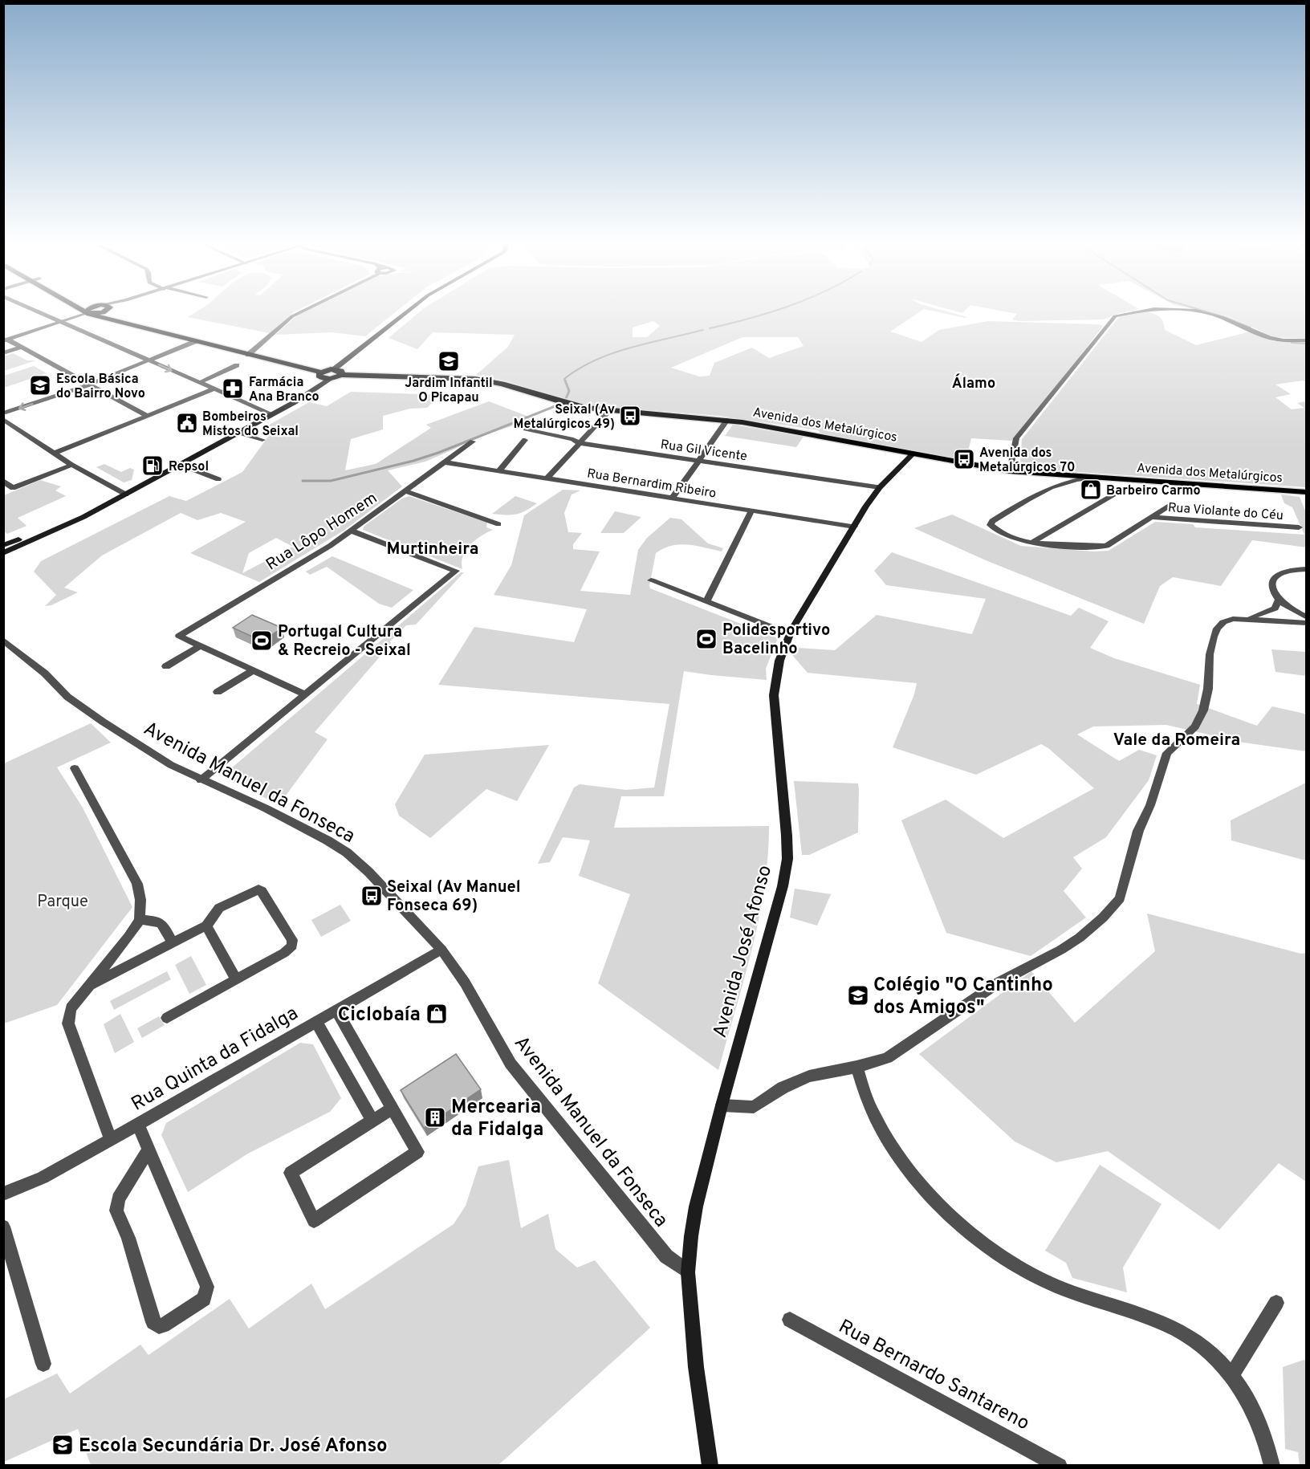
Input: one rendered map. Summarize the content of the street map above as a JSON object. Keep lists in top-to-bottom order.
{
  "streets": {
    "main road": ["Avenida dos Metalúrgicos", "Avenida José Afonso"],
    "street": [
      "Rua Gil Vicente",
      "Rua Bernardim Ribeiro",
      "Rua Violante do Céu",
      "Rua Lôpo Homem",
      "Avenida Manuel da Fonseca",
      "Rua Quinta da Fidalga",
      "Rua Bernardo Santareno"
    ]
  },
  "crossings": [
    ["Avenida dos Metalúrgicos", "Rua Violante do Céu"],
    ["Avenida dos Metalúrgicos", "Avenida José Afonso"],
    ["Rua Gil Vicente", "Avenida José Afonso"],
    ["Rua Bernardim Ribeiro", "Rua Lôpo Homem"],
    ["Rua Bernardim Ribeiro", "Avenida José Afonso"],
    ["Avenida Manuel da Fonseca", "Avenida José Afonso"],
    ["Avenida Manuel da Fonseca", "Rua Quinta da Fidalga"]
  ],
  "districts": ["Álamo", "Murtinheira", "Vale da Romeira"],
  "parks": ["Parque"],
  "places": {
    "school or university": [
      "Jardim Infantil O Picapau",
      "Escola Básica do Bairro Novo",
      "Colégio \"O Cantinho dos Amigos\"",
      "Escola Secundária Dr. José Afonso"
    ],
    "pharmacy": ["Farmácia Ana Branco"],
    "bus stop": ["Seixal (Av Metalúrgicos 49)", "Avenida dos Metalúrgicos 70", "Seixal (Av Manuel Fonseca 69)"],
    "public building": ["Bombeiros Mistos do Seixal"],
    "fuel station": ["Repsol"],
    "shop": ["Barbeiro Carmo", "Ciclobaía"],
    "sports": ["Polidesportivo Bacelinho", "Portugal Cultura & Recreio - Seixal"],
    "building": ["Mercearia da Fidalga"]
  }
}
